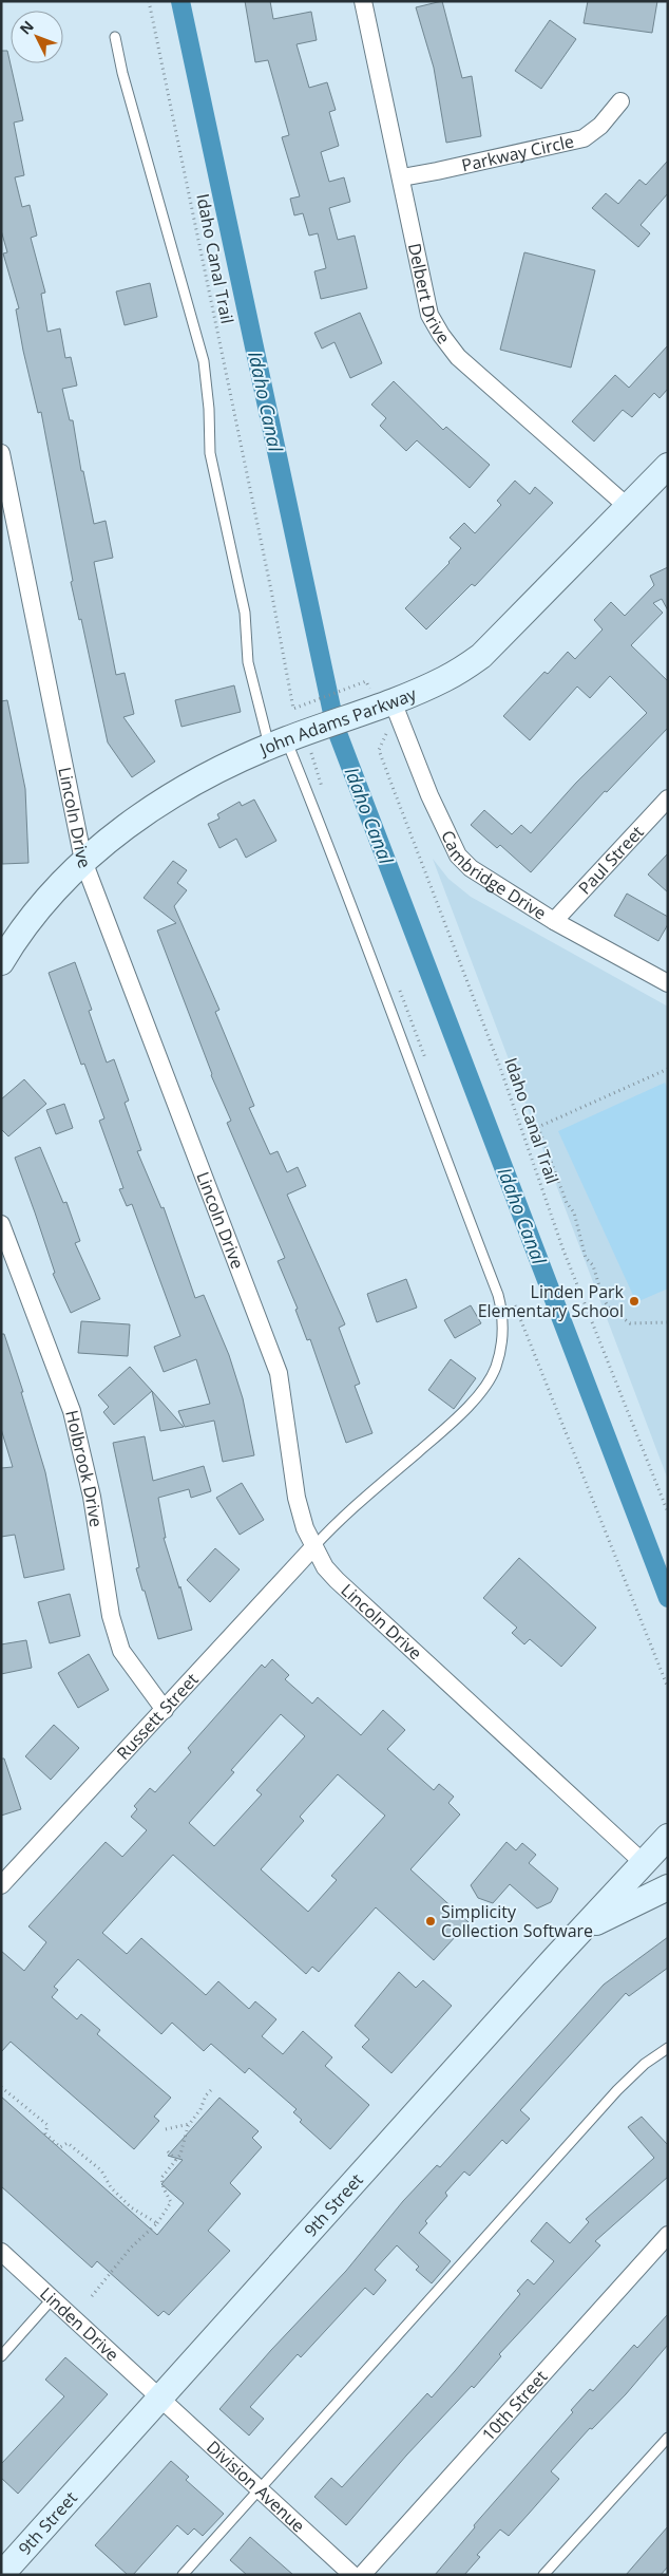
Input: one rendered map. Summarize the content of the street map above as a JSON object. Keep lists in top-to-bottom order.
{
  "streets": {
    "street": [
      "Parkway Circle",
      "Delbert Drive",
      "John Adams Parkway",
      "Lincoln Drive",
      "Paul Street",
      "Cambridge Drive",
      "Holbrook Drive",
      "Russett Street",
      "9th Street",
      "Linden Drive",
      "10th Street",
      "Division Avenue"
    ],
    "path": ["Idaho Canal Trail"]
  },
  "crossings": [
    ["Parkway Circle", "Delbert Drive"],
    ["Delbert Drive", "John Adams Parkway"],
    ["John Adams Parkway", "Lincoln Drive"],
    ["John Adams Parkway", "Cambridge Drive"],
    ["Lincoln Drive", "Russett Street"],
    ["Lincoln Drive", "9th Street"],
    ["Paul Street", "Cambridge Drive"],
    ["Holbrook Drive", "Russett Street"],
    ["9th Street", "Linden Drive"],
    ["9th Street", "Division Avenue"],
    ["Linden Drive", "Division Avenue"]
  ],
  "water": ["Idaho Canal"],
  "places": ["Linden Park Elementary School", "Simplicity Collection Software"],
  "north": "top left"
}
